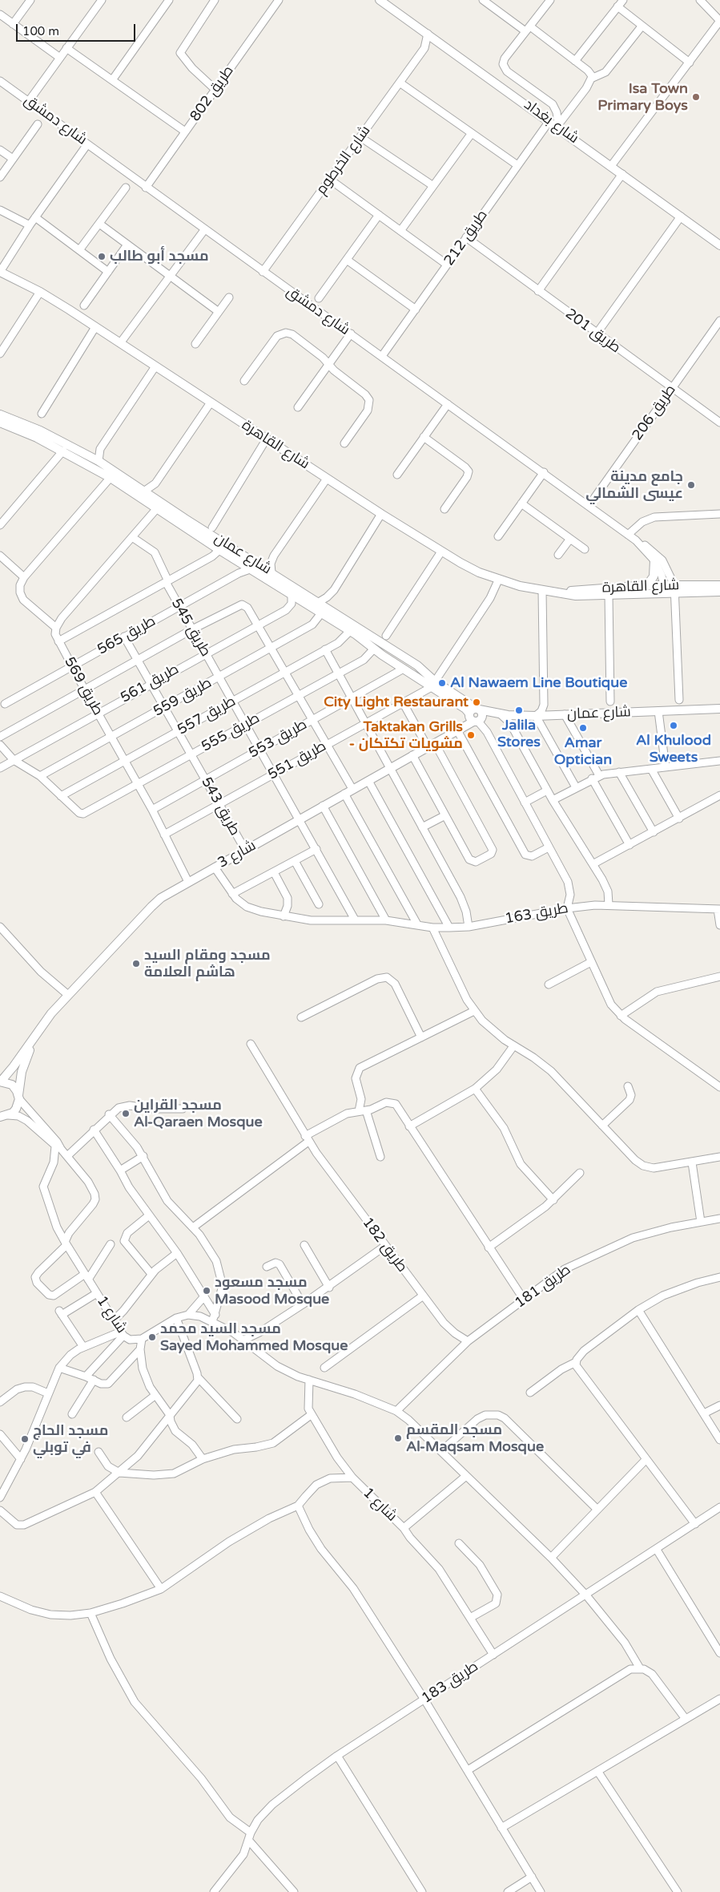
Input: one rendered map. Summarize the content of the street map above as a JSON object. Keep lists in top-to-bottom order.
{
  "streets": {
    "street": [
      "طريق 802",
      "شارع دمشق",
      "شارع بغداد",
      "شارع الخرطوم",
      "طريق 212",
      "طريق 201",
      "طريق 206",
      "شارع القاهرة",
      "شارع عمان",
      "طريق 545",
      "طريق 565",
      "طريق 561",
      "طريق 569",
      "طريق 559",
      "طريق 557",
      "طريق 555",
      "طريق 553",
      "طريق 551",
      "طريق 543",
      "شارع 3",
      "طريق 163",
      "طريق 182",
      "طريق 181",
      "شارع 1",
      "طريق 183"
    ]
  },
  "crossings": [
    ["طريق 802", "شارع دمشق"],
    ["شارع دمشق", "شارع الخرطوم"],
    ["شارع دمشق", "طريق 212"],
    ["شارع دمشق", "طريق 206"],
    ["شارع دمشق", "شارع القاهرة"],
    ["شارع بغداد", "شارع الخرطوم"],
    ["شارع بغداد", "طريق 212"],
    ["طريق 212", "طريق 201"],
    ["طريق 201", "طريق 206"],
    ["شارع عمان", "طريق 565"],
    ["شارع عمان", "طريق 561"],
    ["شارع عمان", "طريق 559"],
    ["شارع عمان", "طريق 557"],
    ["شارع عمان", "طريق 555"],
    ["شارع عمان", "طريق 553"],
    ["شارع عمان", "طريق 551"],
    ["طريق 545", "طريق 565"],
    ["طريق 545", "طريق 561"],
    ["طريق 545", "طريق 559"],
    ["طريق 545", "طريق 557"],
    ["طريق 545", "طريق 555"],
    ["طريق 545", "طريق 553"],
    ["طريق 545", "طريق 551"],
    ["طريق 545", "شارع 3"],
    ["طريق 545", "طريق 163"],
    ["طريق 565", "طريق 569"],
    ["طريق 565", "طريق 543"],
    ["طريق 561", "طريق 569"],
    ["طريق 561", "طريق 543"],
    ["طريق 569", "طريق 559"],
    ["طريق 569", "طريق 557"],
    ["طريق 569", "طريق 555"],
    ["طريق 569", "طريق 553"],
    ["طريق 569", "طريق 551"],
    ["طريق 569", "شارع 3"],
    ["طريق 559", "طريق 543"],
    ["طريق 557", "طريق 555"],
    ["طريق 557", "طريق 543"],
    ["طريق 555", "طريق 543"],
    ["طريق 553", "طريق 543"],
    ["طريق 551", "طريق 543"],
    ["طريق 543", "شارع 3"],
    ["شارع 3", "طريق 163"],
    ["طريق 182", "طريق 181"],
    ["شارع 1", "طريق 183"]
  ],
  "places": [
    "Isa Town Primary Boys",
    "مسجد أبو طالب",
    "جامع مدينة عيسى الشمالي",
    "Al Nawaem Line Boutique",
    "City Light Restaurant",
    "Jalila Stores",
    "Al Khulood Sweets",
    "Amar Optician",
    "Taktakan Grills - مشويات تكتكان",
    "مسجد ومقام السيد هاشم العلامة",
    "مسجد القراين Al-Qaraen Mosque",
    "مسجد مسعود Masood Mosque",
    "مسجد السيد محمد Sayed Mohammed Mosque",
    "مسجد المقسم Al-Maqsam Mosque",
    "مسجد الحاج في توبلي"
  ],
  "scale_bar": "100 m"
}
